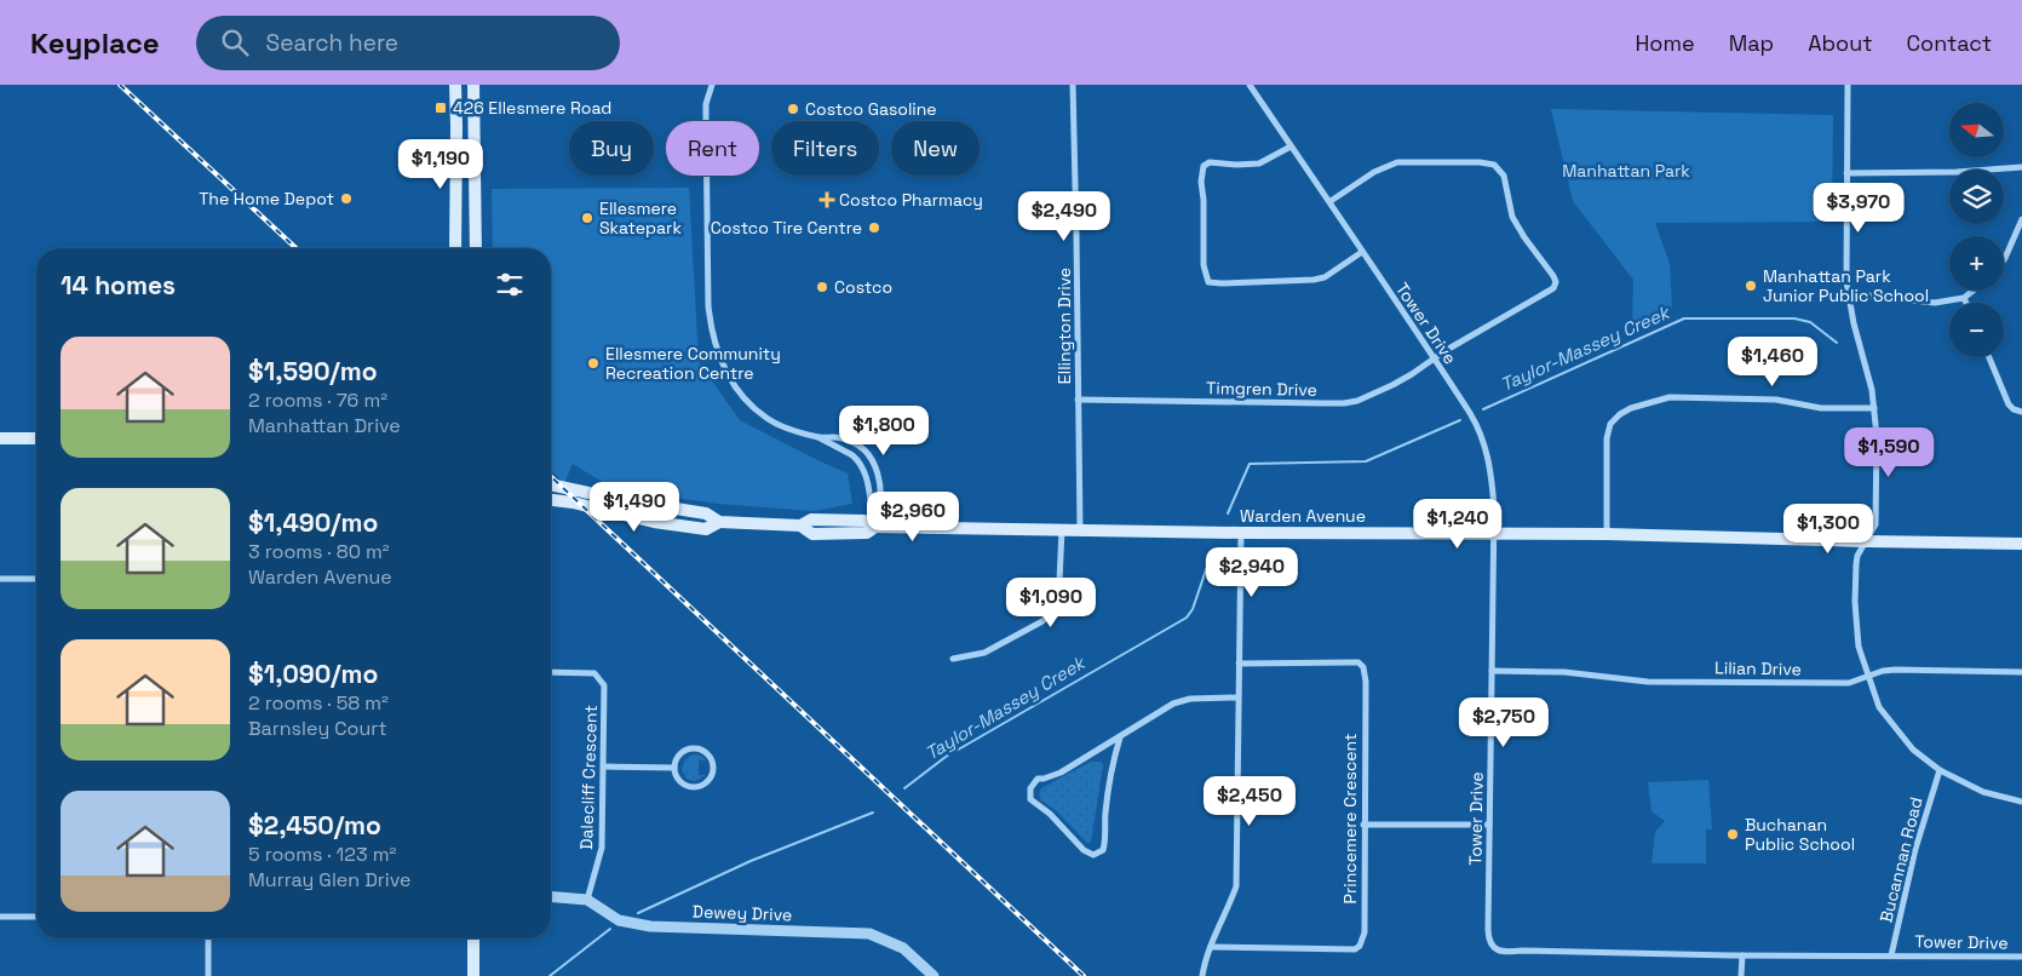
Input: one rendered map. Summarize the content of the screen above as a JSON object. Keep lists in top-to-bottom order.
{
  "streets": {
    "main road": ["Warden Avenue"],
    "street": [
      "Tower Drive",
      "Ellington Drive",
      "Timgren Drive",
      "Lilian Drive",
      "Dalecliff Crescent",
      "Princemere Crescent",
      "Bucannan Road",
      "Dewey Drive"
    ]
  },
  "crossings": [
    ["Tower Drive", "Timgren Drive"],
    ["Tower Drive", "Warden Avenue"],
    ["Tower Drive", "Lilian Drive"],
    ["Tower Drive", "Bucannan Road"],
    ["Ellington Drive", "Timgren Drive"],
    ["Ellington Drive", "Warden Avenue"],
    ["Dalecliff Crescent", "Dewey Drive"]
  ],
  "water": ["Taylor-Massey Creek"],
  "parks": ["Manhattan Park"],
  "places": {
    "transit": ["426 Ellesmere Road"],
    "other": [
      "Costco Gasoline",
      "The Home Depot",
      "Ellesmere Skatepark",
      "Costco Tire Centre",
      "Manhattan Park Junior Public School",
      "Costco",
      "Ellesmere Community Recreation Centre",
      "Buchanan Public School"
    ],
    "health": ["Costco Pharmacy"]
  },
  "north": "left",
  "page": {
    "header": "Keyplace",
    "search": "Search here",
    "nav": [
      "Home",
      "Map",
      "About",
      "Contact"
    ],
    "map_buttons": ["+", "−"],
    "chip": [
      "Buy",
      "Rent",
      "Filters",
      "New"
    ],
    "price": [
      "$1,190",
      "$3,970",
      "$2,490",
      "$1,460",
      "$1,800",
      "$1,590",
      "$1,490",
      "$2,960",
      "$1,240",
      "$1,300",
      "$2,940",
      "$1,090",
      "$2,750",
      "$2,450"
    ],
    "heading": "14 homes",
    "list": [
      {
        "name": "$1,590/mo",
        "note": "2 rooms · 76 m² · Manhattan Drive"
      },
      {
        "name": "$1,490/mo",
        "note": "3 rooms · 80 m² · Warden Avenue"
      },
      {
        "name": "$1,090/mo",
        "note": "2 rooms · 58 m² · Barnsley Court"
      },
      {
        "name": "$2,450/mo",
        "note": "5 rooms · 123 m² · Murray Glen Drive"
      }
    ]
  }
}
